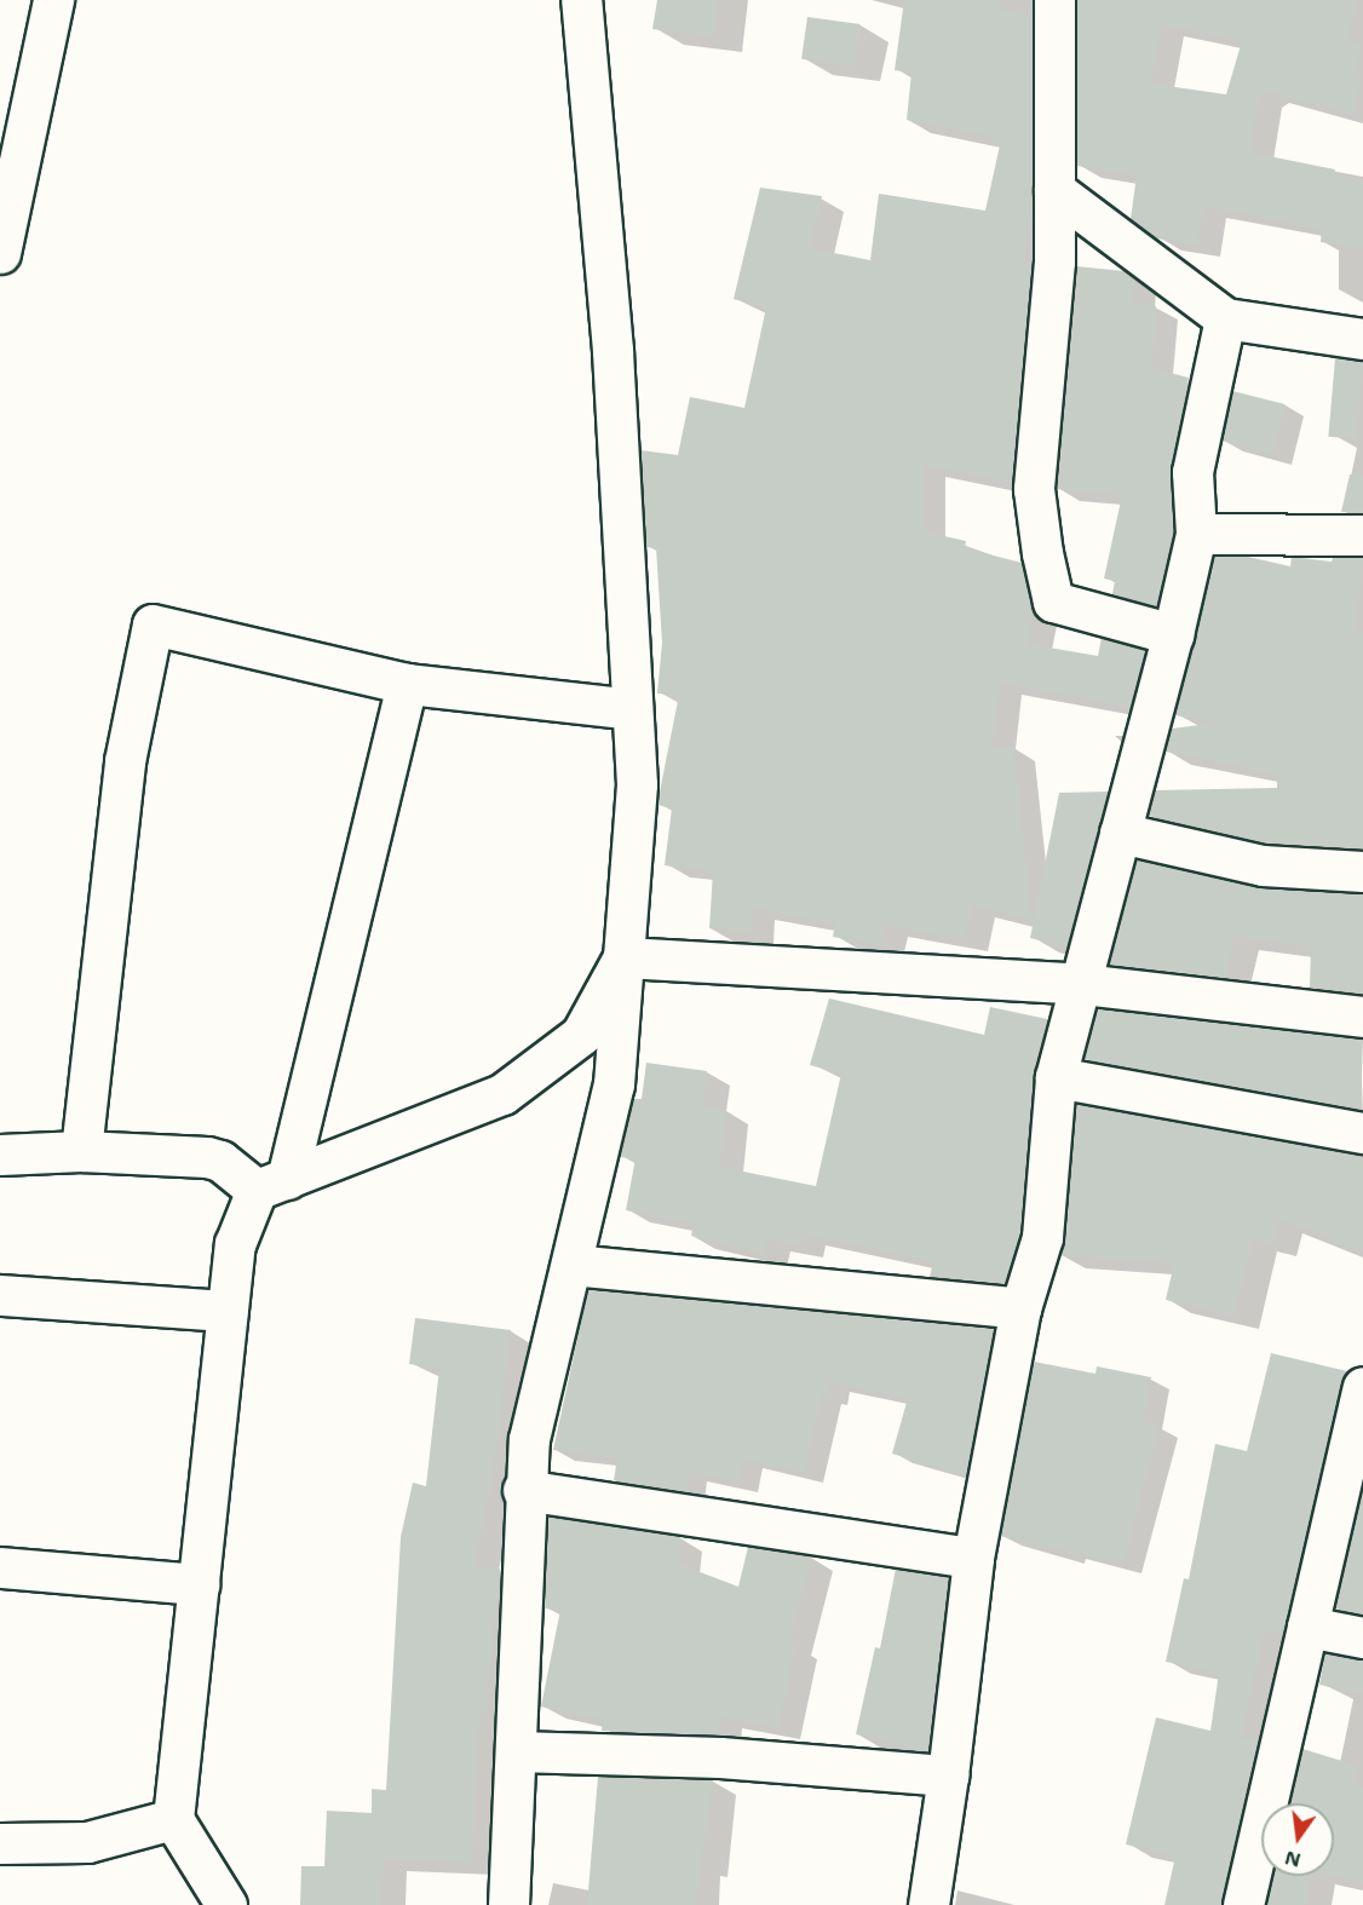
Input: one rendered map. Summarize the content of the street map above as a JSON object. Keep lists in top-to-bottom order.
{
  "north": "bottom"
}
